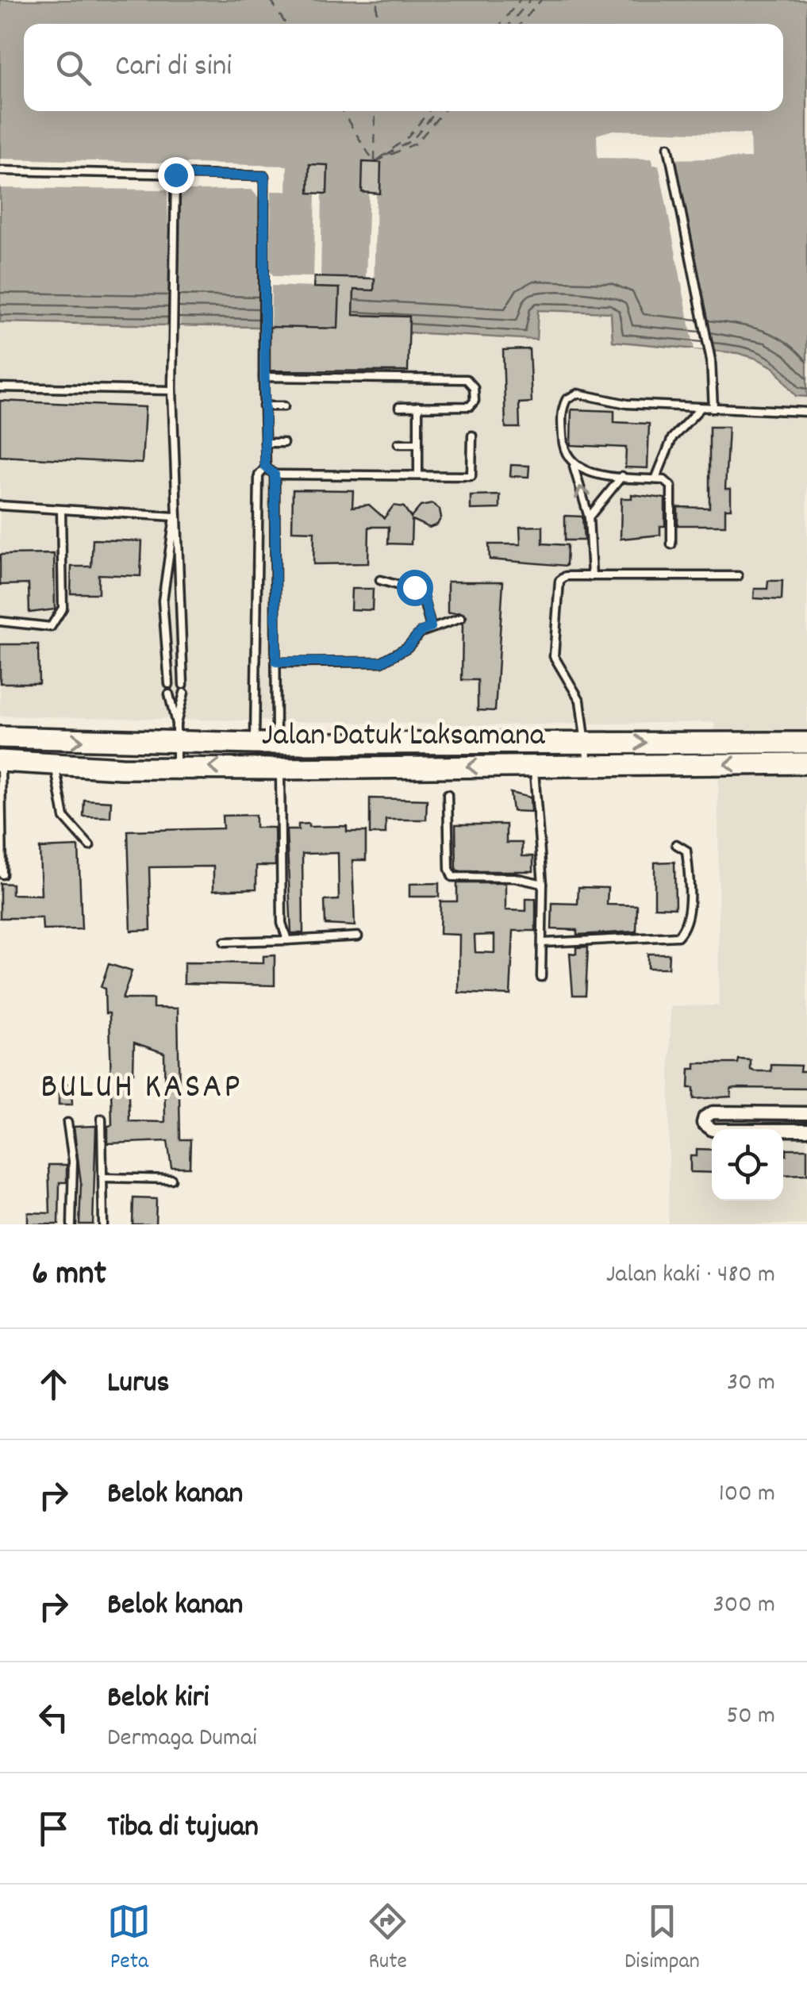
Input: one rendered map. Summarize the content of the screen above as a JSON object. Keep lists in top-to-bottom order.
{
  "streets": {
    "highway": ["Jalan Datuk Laksamana"]
  },
  "districts": ["BULUH KASAP"],
  "page": {
    "search": "Cari di sini",
    "heading": ["6 mnt", "Jalan kaki · 480 m"],
    "list": [
      ["Lurus", "30 m"],
      ["Belok kanan", "100 m"],
      ["Belok kanan", "300 m"],
      ["Belok kiri", "Dermaga Dumai", "50 m"],
      "Tiba di tujuan"
    ],
    "nav": ["Peta", "Rute", "Disimpan"]
  }
}
